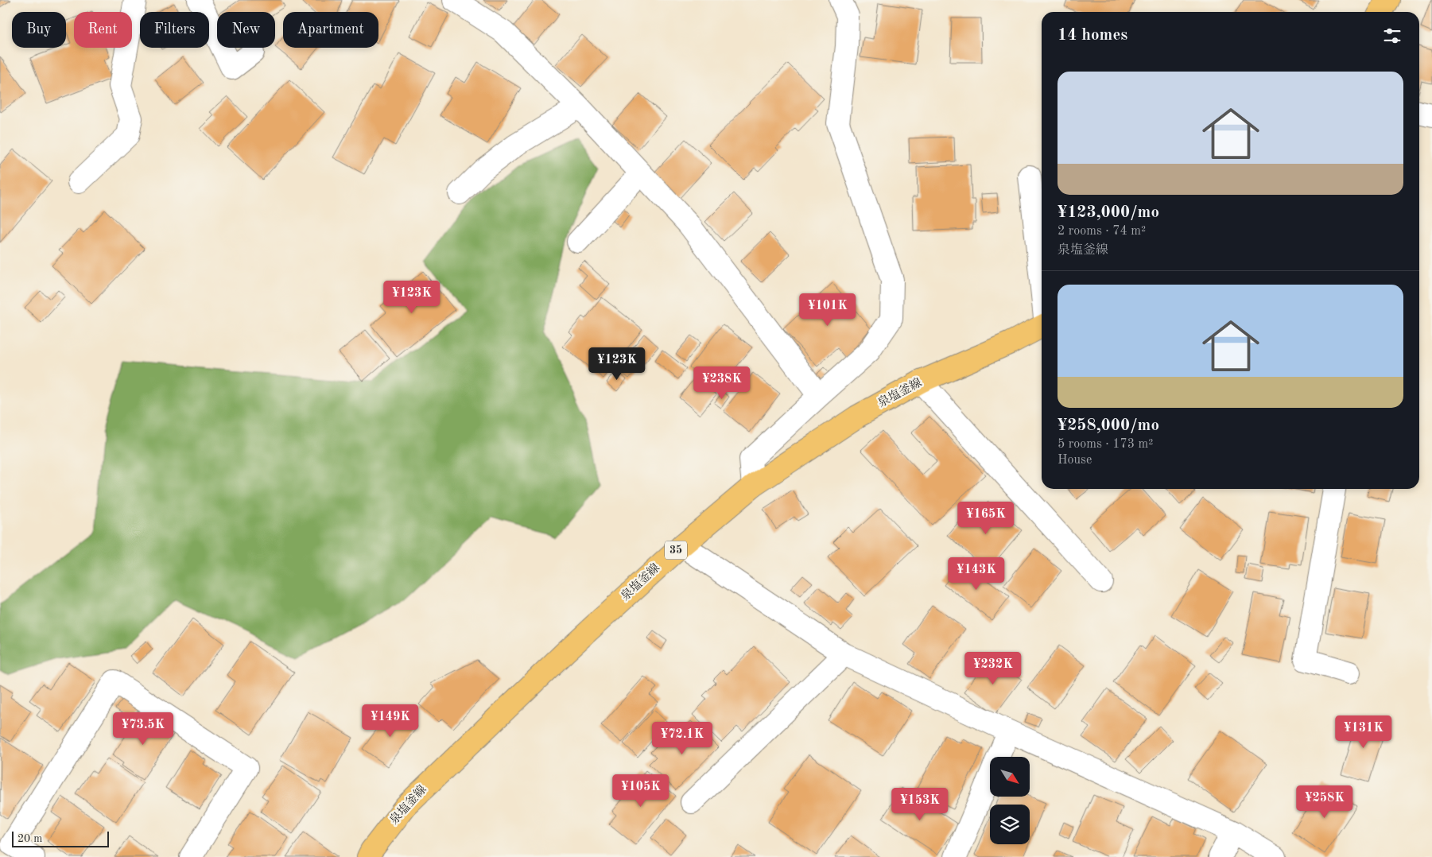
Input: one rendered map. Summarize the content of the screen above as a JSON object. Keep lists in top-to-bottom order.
{
  "streets": {
    "main road": ["泉塩釜線", "35"]
  },
  "scale_bar": "20 m",
  "north": "bottom right",
  "page": {
    "chip": [
      "Buy",
      "Rent",
      "Filters",
      "New",
      "Apartment"
    ],
    "heading": "14 homes",
    "list": [
      {
        "name": "¥123,000/mo",
        "note": "2 rooms · 74 m² · 泉塩釜線"
      },
      {
        "name": "¥258,000/mo",
        "note": "5 rooms · 173 m² · House"
      }
    ],
    "price": [
      "¥123K",
      "¥101K",
      "¥123K",
      "¥238K",
      "¥165K",
      "¥143K",
      "¥232K",
      "¥149K",
      "¥73.5K",
      "¥131K",
      "¥72.1K",
      "¥105K",
      "¥258K",
      "¥153K"
    ],
    "scale": "20 m"
  }
}
